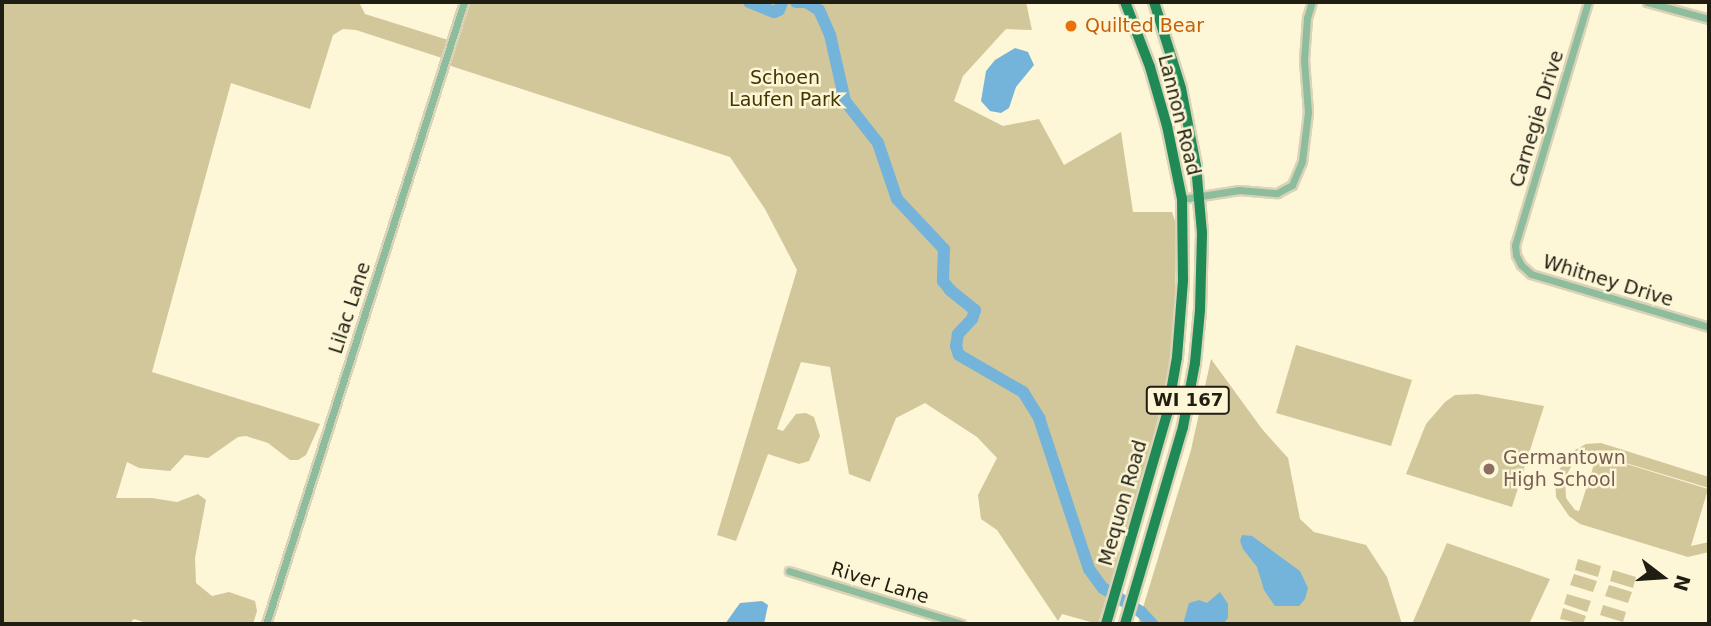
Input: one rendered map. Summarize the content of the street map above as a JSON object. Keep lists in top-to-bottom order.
{
  "streets": {
    "main road": ["Lannon Road", "WI 167", "Mequon Road"],
    "street": [
      "Carnegie Drive",
      "Whitney Drive",
      "Lilac Lane",
      "River Lane"
    ]
  },
  "crossings": [
    ["Lannon Road", "Mequon Road"],
    ["Carnegie Drive", "Whitney Drive"]
  ],
  "parks": ["Schoen Laufen Park"],
  "places": ["Quilted Bear", "Germantown High School"],
  "north": "right"
}
